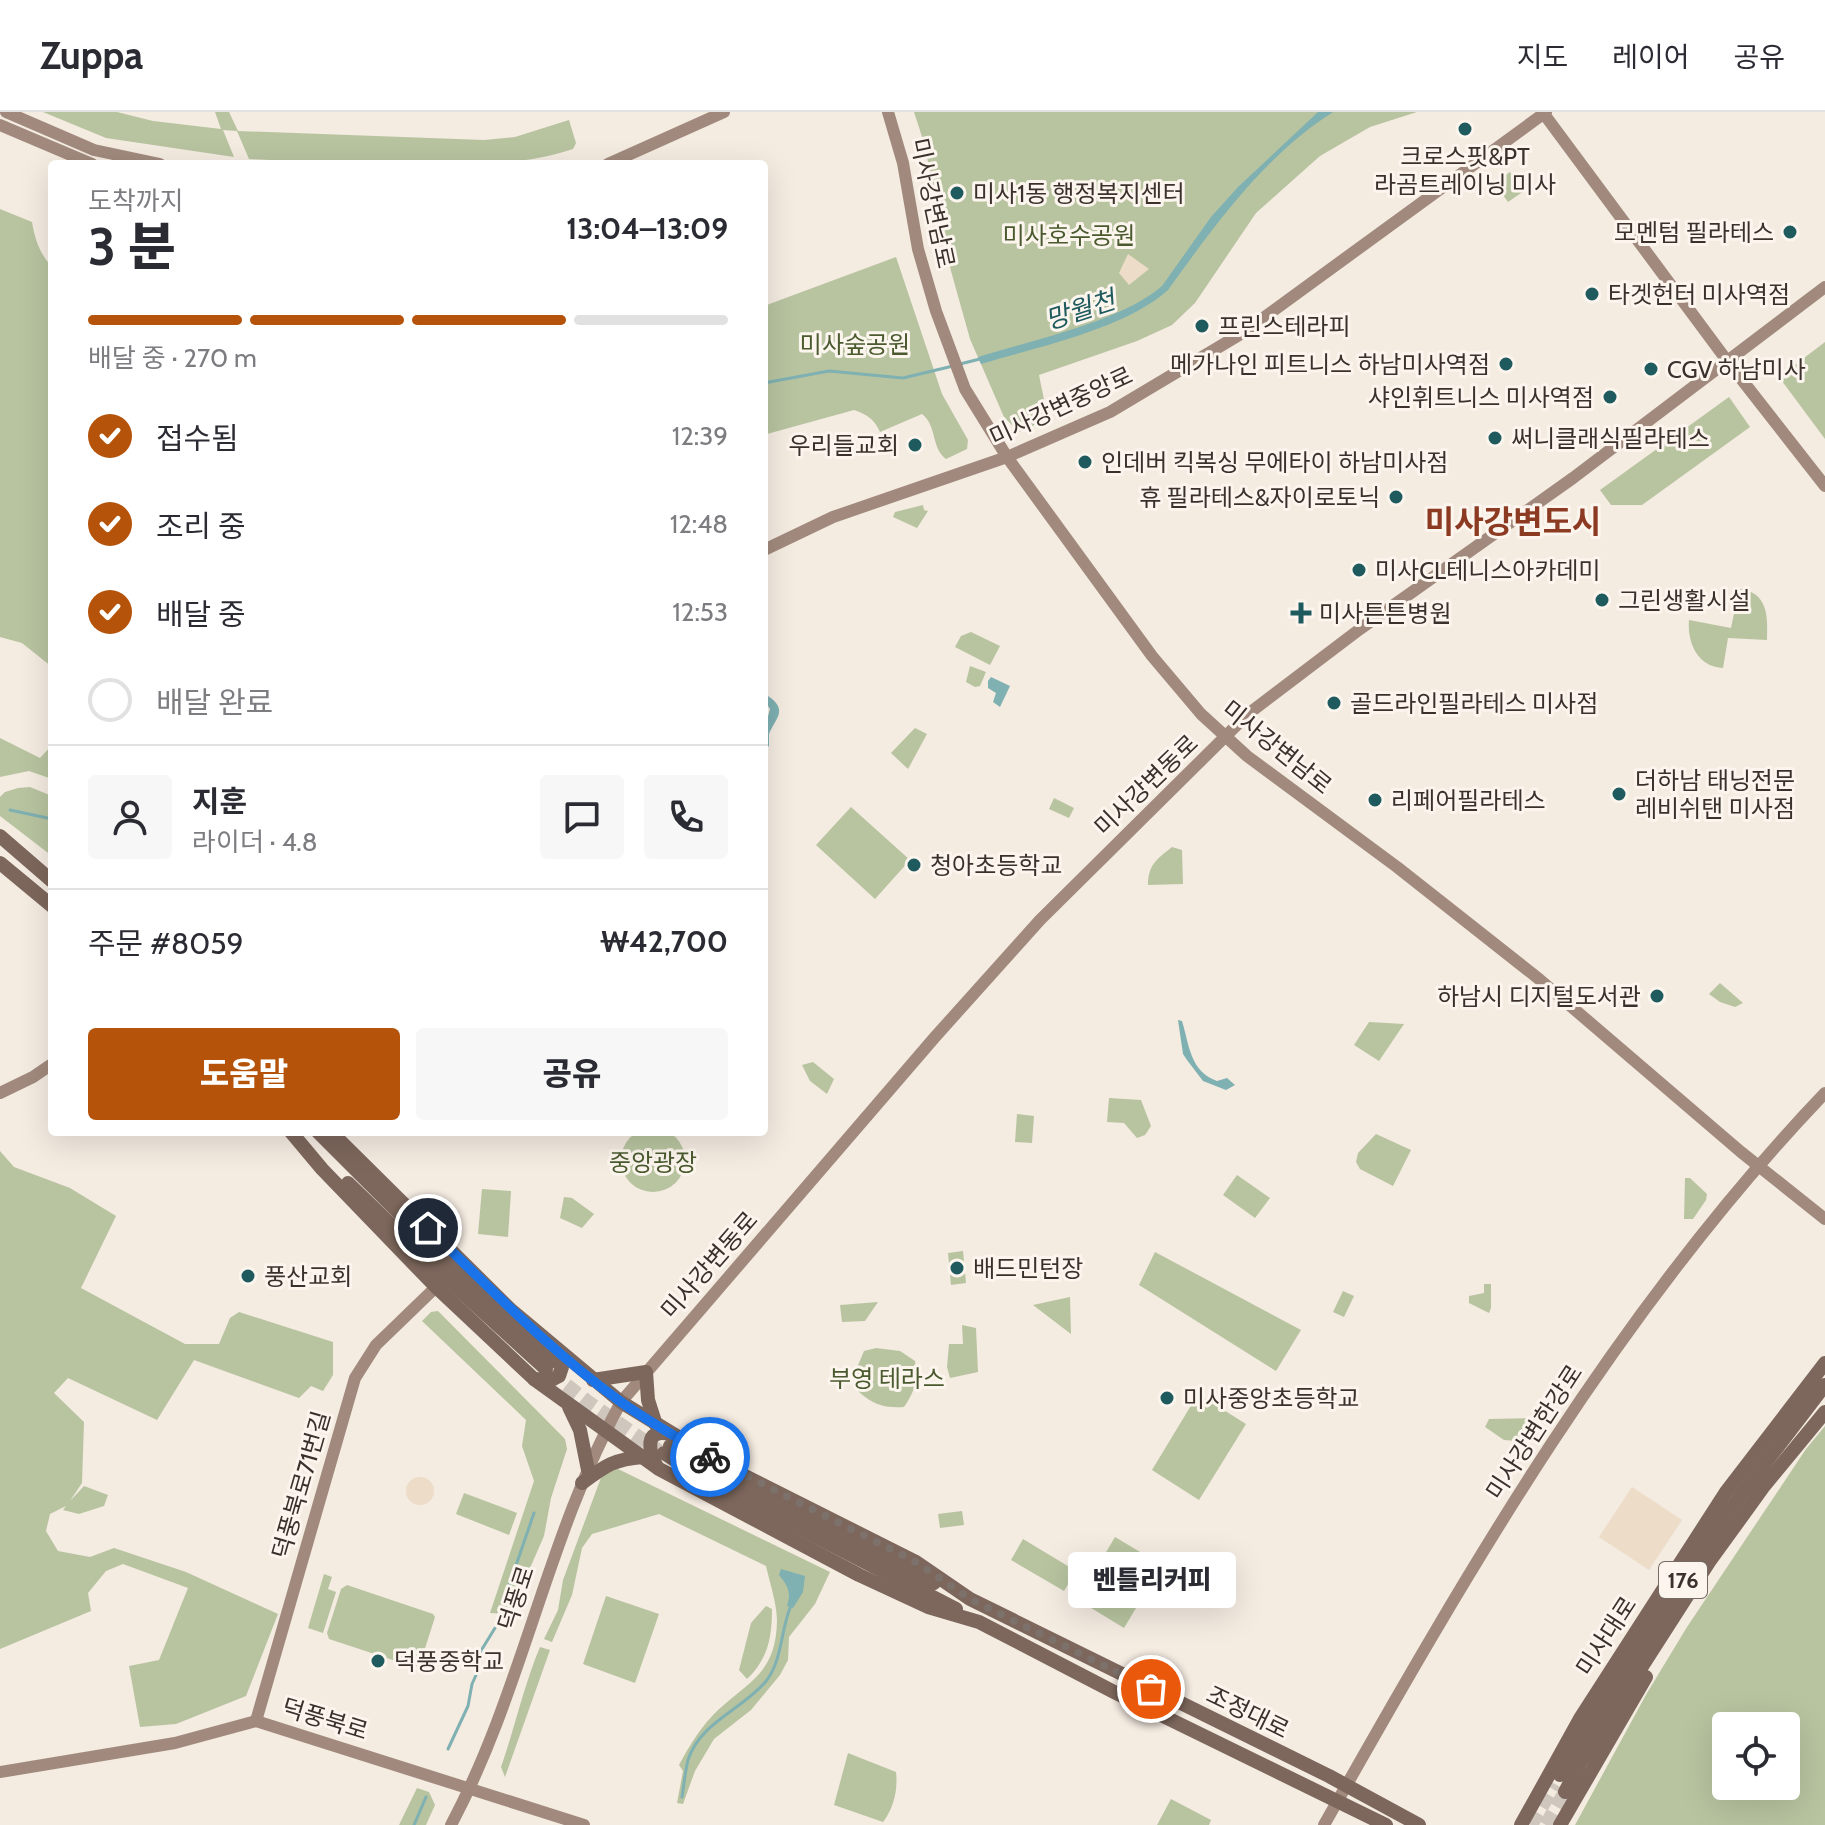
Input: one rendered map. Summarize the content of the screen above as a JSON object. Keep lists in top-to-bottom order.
{
  "streets": {
    "main road": [
      "미사강변남로",
      "미사강변중앙로",
      "미사강변동로",
      "미사강변한강로",
      "덕풍북로71번길",
      "176",
      "덕풍로",
      "미사대로",
      "조정대로",
      "덕풍북로"
    ]
  },
  "crossings": [
    ["미사강변남로", "미사강변중앙로"],
    ["미사강변남로", "미사강변동로"],
    ["미사강변남로", "미사강변한강로"],
    ["미사강변동로", "덕풍로"],
    ["미사강변동로", "조정대로"],
    ["미사강변한강로", "조정대로"],
    ["덕풍북로71번길", "조정대로"],
    ["덕풍북로71번길", "덕풍북로"],
    ["덕풍로", "조정대로"],
    ["덕풍로", "덕풍북로"]
  ],
  "districts": ["미사강변도시"],
  "water": ["망월천"],
  "parks": [
    "미사호수공원",
    "미사숲공원",
    "중앙광장",
    "부영 테라스"
  ],
  "places": {
    "other": [
      "크로스핏&PT 라곰트레이닝 미사",
      "미사1동 행정복지센터",
      "모멘텀 필라테스",
      "타겟헌터 미사역점",
      "프린스테라피",
      "메가나인 피트니스 하남미사역점",
      "CGV 하남미사",
      "샤인휘트니스 미사역점",
      "써니클래식필라테스",
      "우리들교회",
      "인데버 킥복싱 무에타이 하남미사점",
      "휴 필라테스&자이로토닉",
      "미사CL테니스아카데미",
      "그린생활시설",
      "골드라인필라테스 미사점",
      "더하남 태닝전문 레비쉬탠 미사점",
      "리페어필라테스",
      "청아초등학교",
      "하남시 디지털도서관",
      "배드민턴장",
      "풍산교회",
      "미사중앙초등학교",
      "덕풍중학교",
      "벤틀리커피"
    ],
    "health": ["미사튼튼병원"]
  },
  "page": {
    "header": "Zuppa",
    "nav": ["지도", "레이어", "공유"],
    "heading": ["3 분", "도착까지", "13:04–13:09"],
    "panel": [
      "지훈",
      "라이더 · 4.8",
      "주문 #8059",
      "₩42,700"
    ],
    "bar": "배달 중 · 270 m",
    "list": [
      ["접수됨", "12:39"],
      ["조리 중", "12:48"],
      ["배달 중", "12:53"],
      "배달 완료"
    ],
    "buttons": ["도움말", "공유"],
    "bubble": "벤틀리커피"
  }
}
